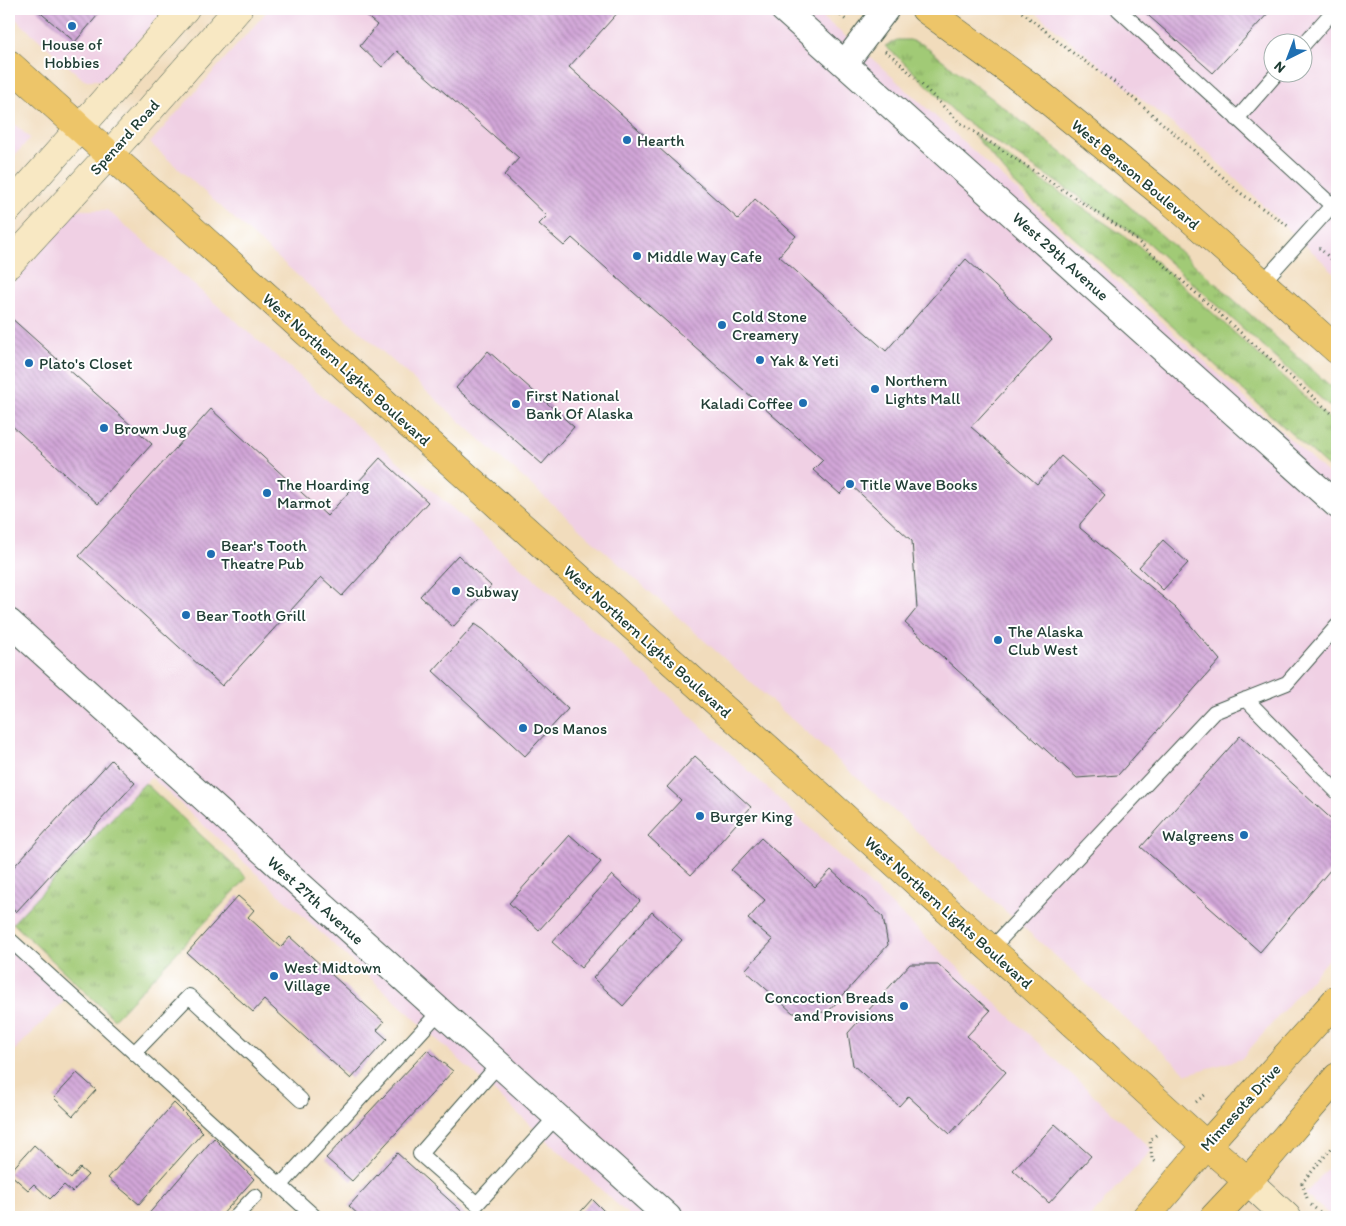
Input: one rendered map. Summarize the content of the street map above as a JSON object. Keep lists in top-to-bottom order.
{
  "streets": {
    "main road": [
      "Spenard Road",
      "West Benson Boulevard",
      "West Northern Lights Boulevard",
      "Minnesota Drive"
    ],
    "street": ["West 29th Avenue", "West 27th Avenue"]
  },
  "crossings": [
    ["Spenard Road", "West Northern Lights Boulevard"],
    ["West Northern Lights Boulevard", "Minnesota Drive"]
  ],
  "places": [
    "House of Hobbies",
    "Hearth",
    "Middle Way Cafe",
    "Cold Stone Creamery",
    "Yak & Yeti",
    "Plato's Closet",
    "Northern Lights Mall",
    "Kaladi Coffee",
    "First National Bank Of Alaska",
    "Brown Jug",
    "Title Wave Books",
    "The Hoarding Marmot",
    "Bear's Tooth Theatre Pub",
    "Subway",
    "Bear Tooth Grill",
    "The Alaska Club West",
    "Dos Manos",
    "Burger King",
    "Walgreens",
    "West Midtown Village",
    "Concoction Breads and Provisions"
  ],
  "north": "bottom left"
}
